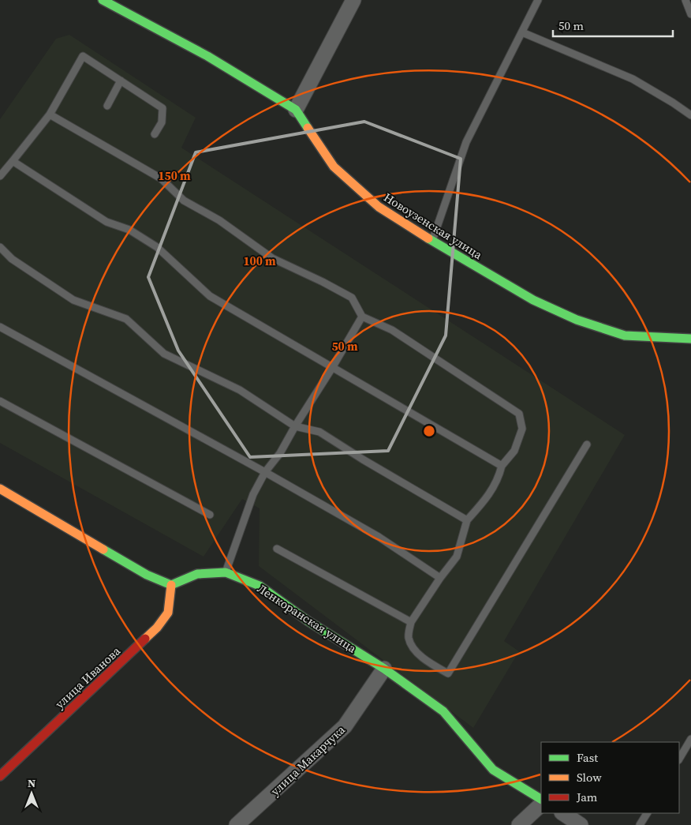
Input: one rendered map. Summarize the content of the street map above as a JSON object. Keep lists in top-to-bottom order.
{
  "streets": {
    "street": [
      "Новоузенская улица",
      "Ленкоранская улица",
      "улица Иванова",
      "улица Макарчука"
    ]
  },
  "crossings": [
    ["Ленкоранская улица", "улица Иванова"],
    ["Ленкоранская улица", "улица Макарчука"]
  ],
  "legend": ["Fast", "Slow", "Jam"],
  "scale_bar": "50 m",
  "north": "top",
  "rings": ["150 m", "100 m", "50 m"]
}
